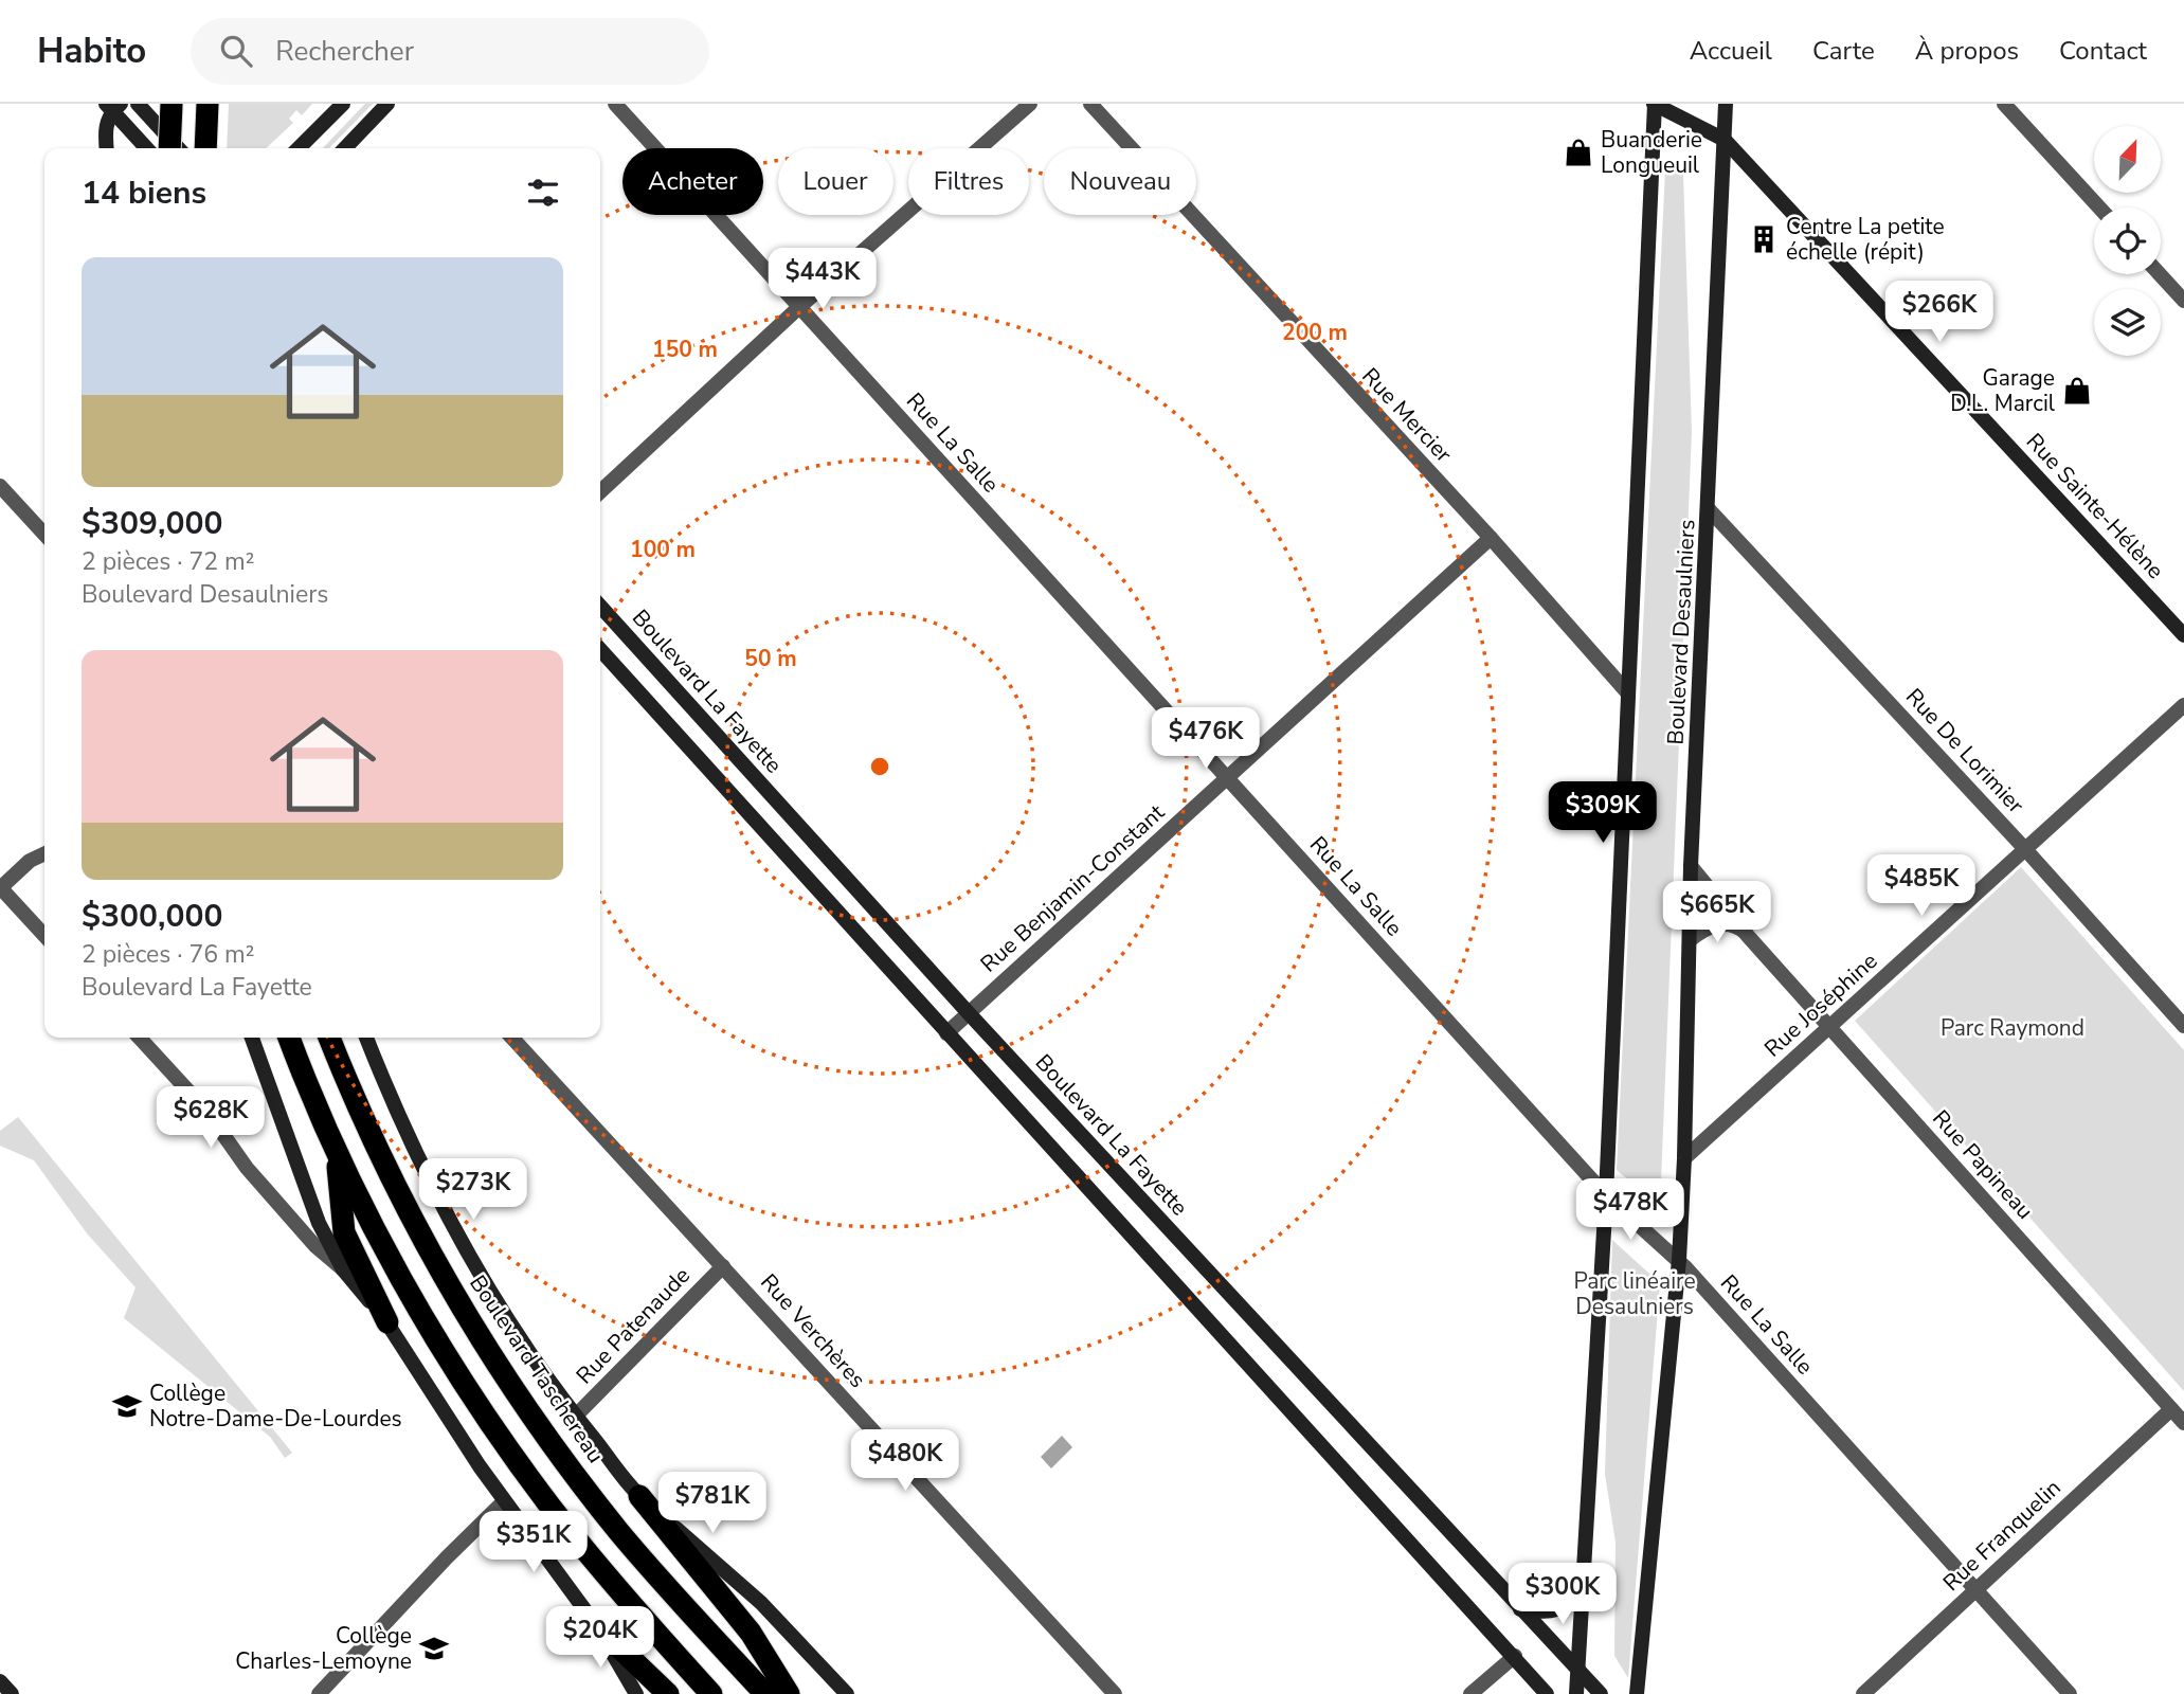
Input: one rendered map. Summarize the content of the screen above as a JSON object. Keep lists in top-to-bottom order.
{
  "streets": {
    "highway": ["Boulevard Taschereau"],
    "street": [
      "Rue Mercier",
      "Rue La Salle",
      "Rue Sainte-Hélène",
      "Boulevard Desaulniers",
      "Boulevard La Fayette",
      "Rue De Lorimier",
      "Rue Benjamin-Constant",
      "Rue Joséphine",
      "Rue Papineau",
      "Rue Patenaude",
      "Rue Verchères",
      "Rue Franquelin"
    ]
  },
  "crossings": [
    ["Rue Mercier", "Rue Benjamin-Constant"],
    ["Rue La Salle", "Boulevard Desaulniers"],
    ["Rue La Salle", "Rue Benjamin-Constant"],
    ["Rue La Salle", "Rue Franquelin"],
    ["Rue Sainte-Hélène", "Boulevard Desaulniers"],
    ["Boulevard Desaulniers", "Rue De Lorimier"],
    ["Boulevard Desaulniers", "Rue Joséphine"],
    ["Boulevard Desaulniers", "Rue Papineau"],
    ["Boulevard La Fayette", "Rue Benjamin-Constant"],
    ["Rue De Lorimier", "Rue Joséphine"],
    ["Rue Joséphine", "Rue Papineau"],
    ["Rue Papineau", "Rue Franquelin"],
    ["Rue Patenaude", "Rue Verchères"],
    ["Rue Patenaude", "Boulevard Taschereau"]
  ],
  "parks": ["Parc Raymond", "Parc linéaire Desaulniers"],
  "places": {
    "shop": ["Buanderie Longueuil", "Garage D.L. Marcil"],
    "building": ["Centre La petite échelle (répit)"],
    "school or university": ["Collège Notre-Dame-De-Lourdes", "Collège Charles-Lemoyne"]
  },
  "north": "top right",
  "page": {
    "header": "Habito",
    "search": "Rechercher",
    "nav": [
      "Accueil",
      "Carte",
      "À propos",
      "Contact"
    ],
    "chip": [
      "Acheter",
      "Louer",
      "Filtres",
      "Nouveau"
    ],
    "heading": "14 biens",
    "list": [
      {
        "name": "$309,000",
        "note": "2 pièces · 72 m² · Boulevard Desaulniers"
      },
      {
        "name": "$300,000",
        "note": "2 pièces · 76 m² · Boulevard La Fayette"
      }
    ],
    "price": [
      "$443K",
      "$266K",
      "$476K",
      "$309K",
      "$485K",
      "$665K",
      "$628K",
      "$273K",
      "$478K",
      "$480K",
      "$781K",
      "$351K",
      "$300K",
      "$204K"
    ]
  },
  "rings": [
    "200 m",
    "150 m",
    "100 m",
    "50 m"
  ]
}
